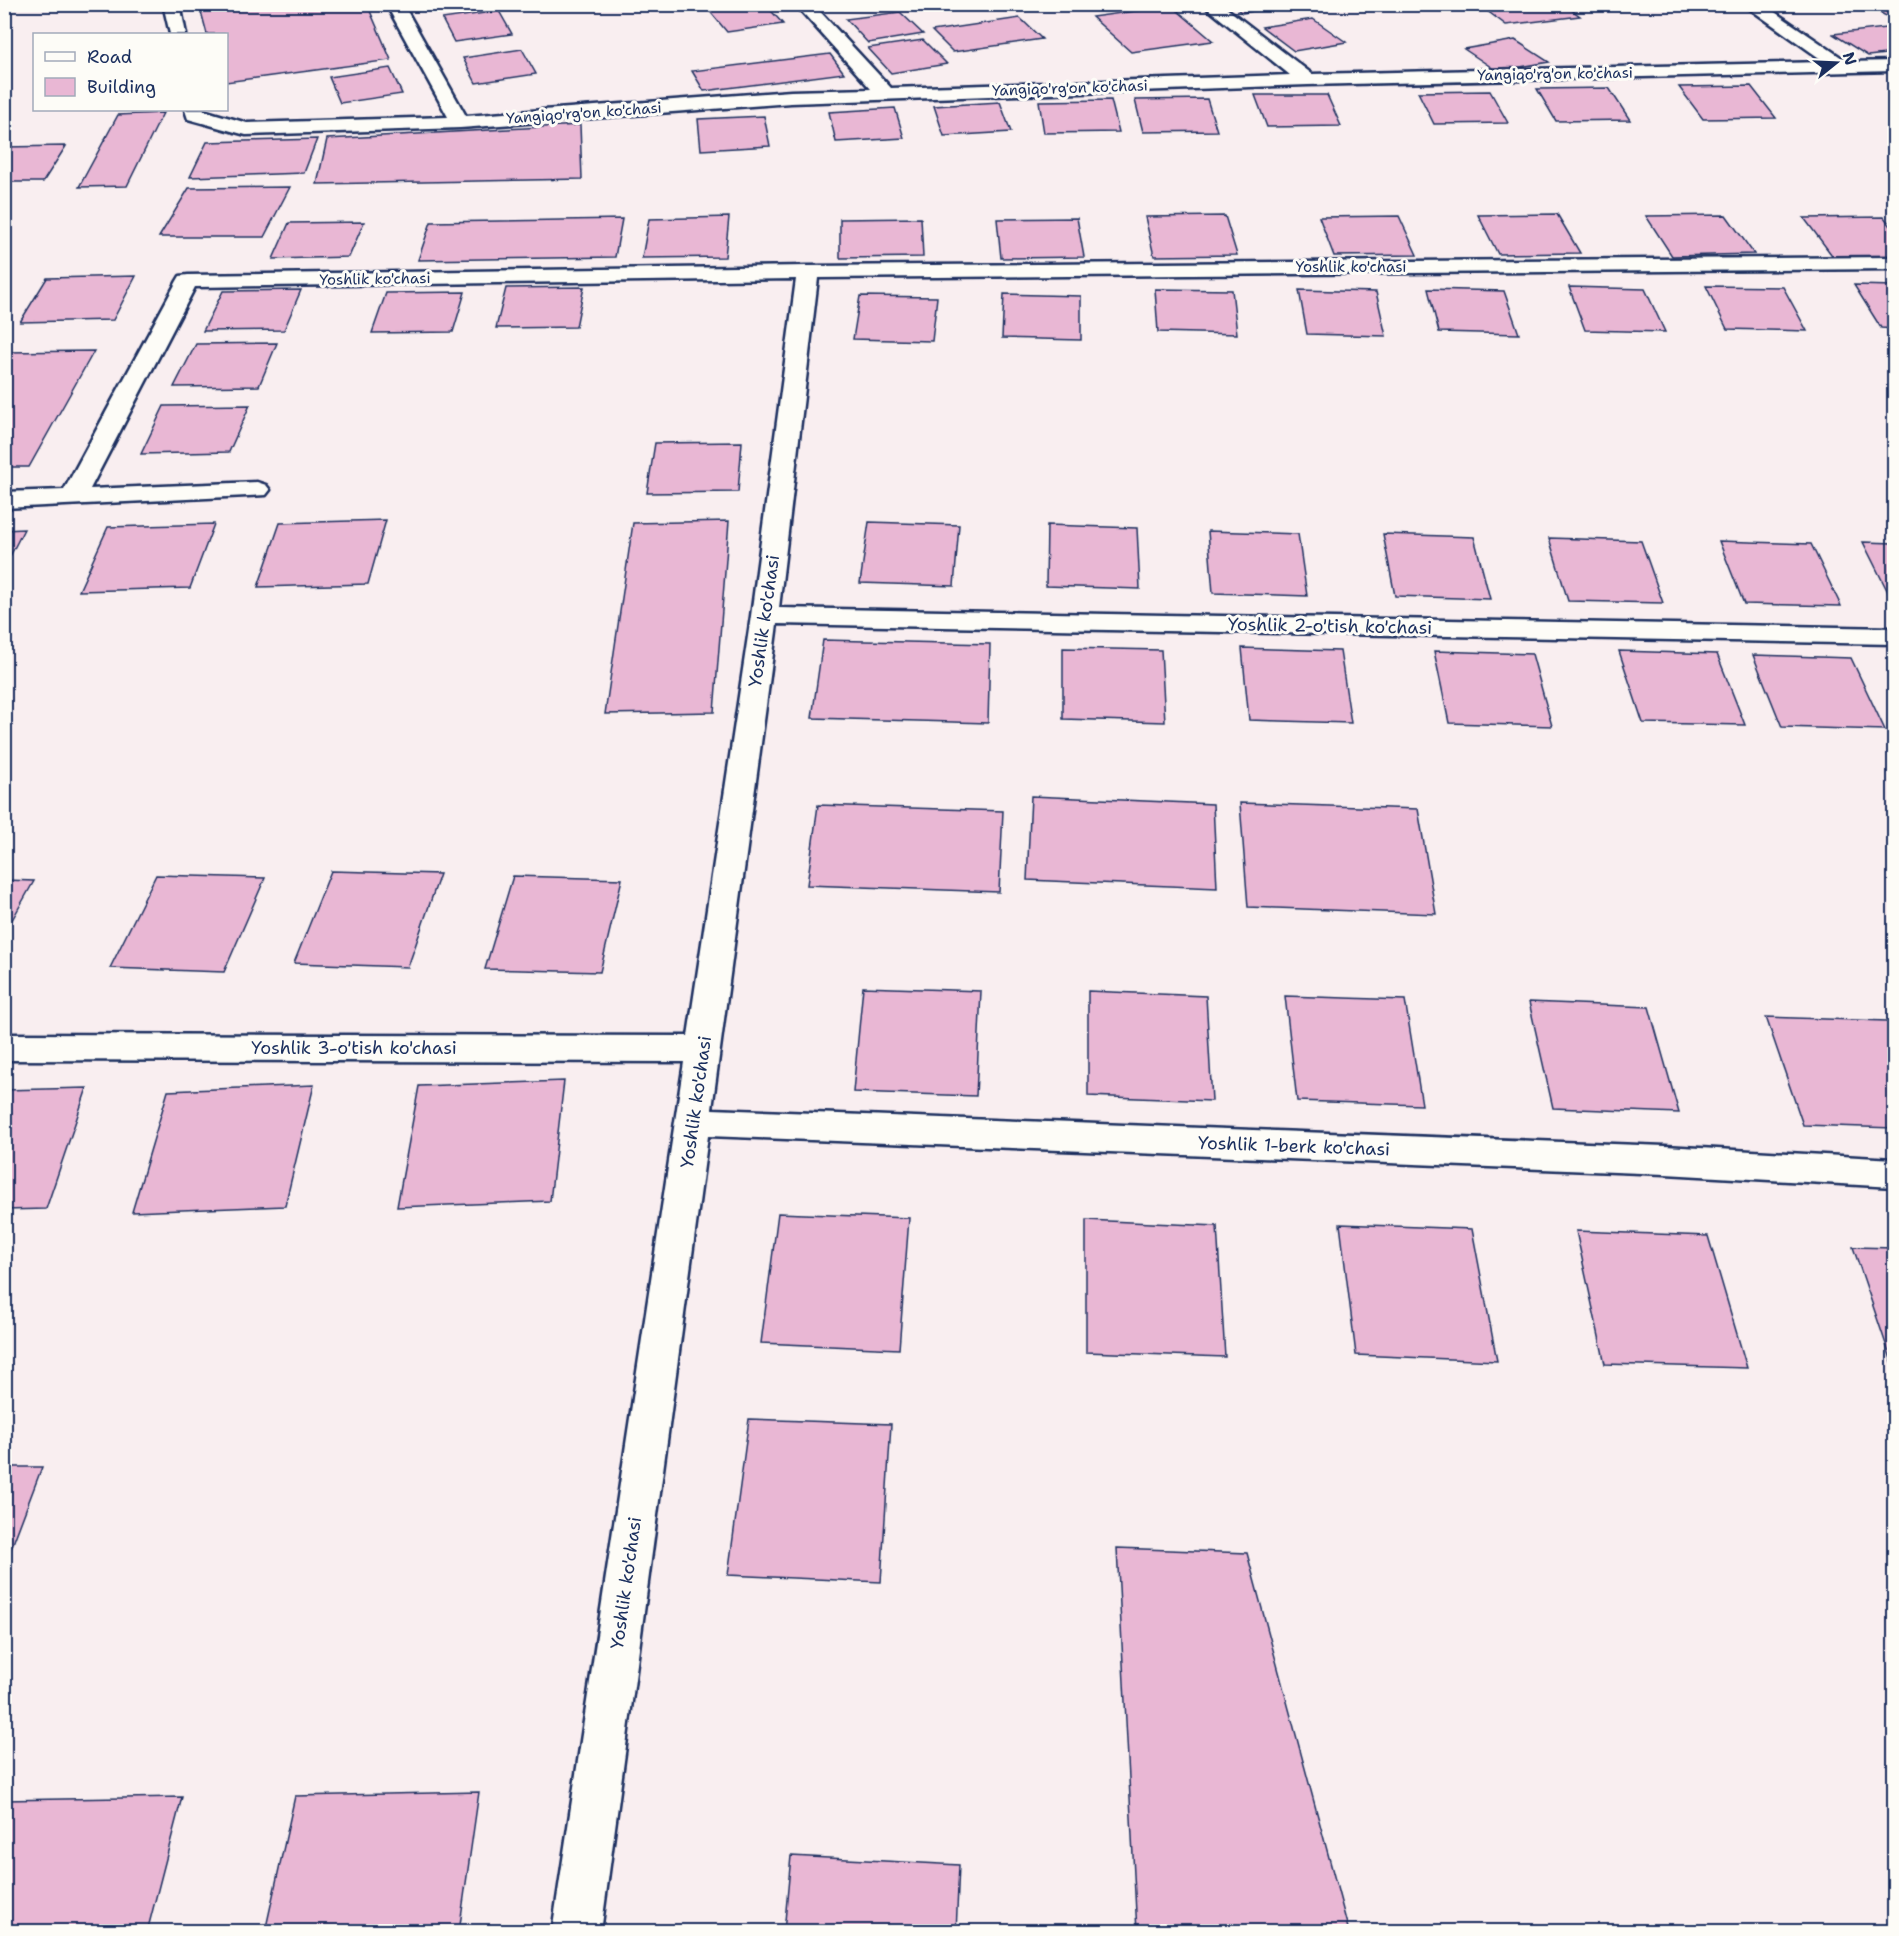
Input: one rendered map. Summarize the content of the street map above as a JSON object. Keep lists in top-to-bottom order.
{
  "streets": {
    "street": [
      "Yangiqo'rg'on ko'chasi",
      "Yoshlik ko'chasi",
      "Yoshlik 2-o'tish ko'chasi",
      "Yoshlik 3-o'tish ko'chasi",
      "Yoshlik 1-berk ko'chasi"
    ]
  },
  "crossings": [
    ["Yoshlik ko'chasi", "Yoshlik 2-o'tish ko'chasi"],
    ["Yoshlik ko'chasi", "Yoshlik 3-o'tish ko'chasi"],
    ["Yoshlik ko'chasi", "Yoshlik 1-berk ko'chasi"]
  ],
  "legend": ["Road", "Building"],
  "north": "right"
}
